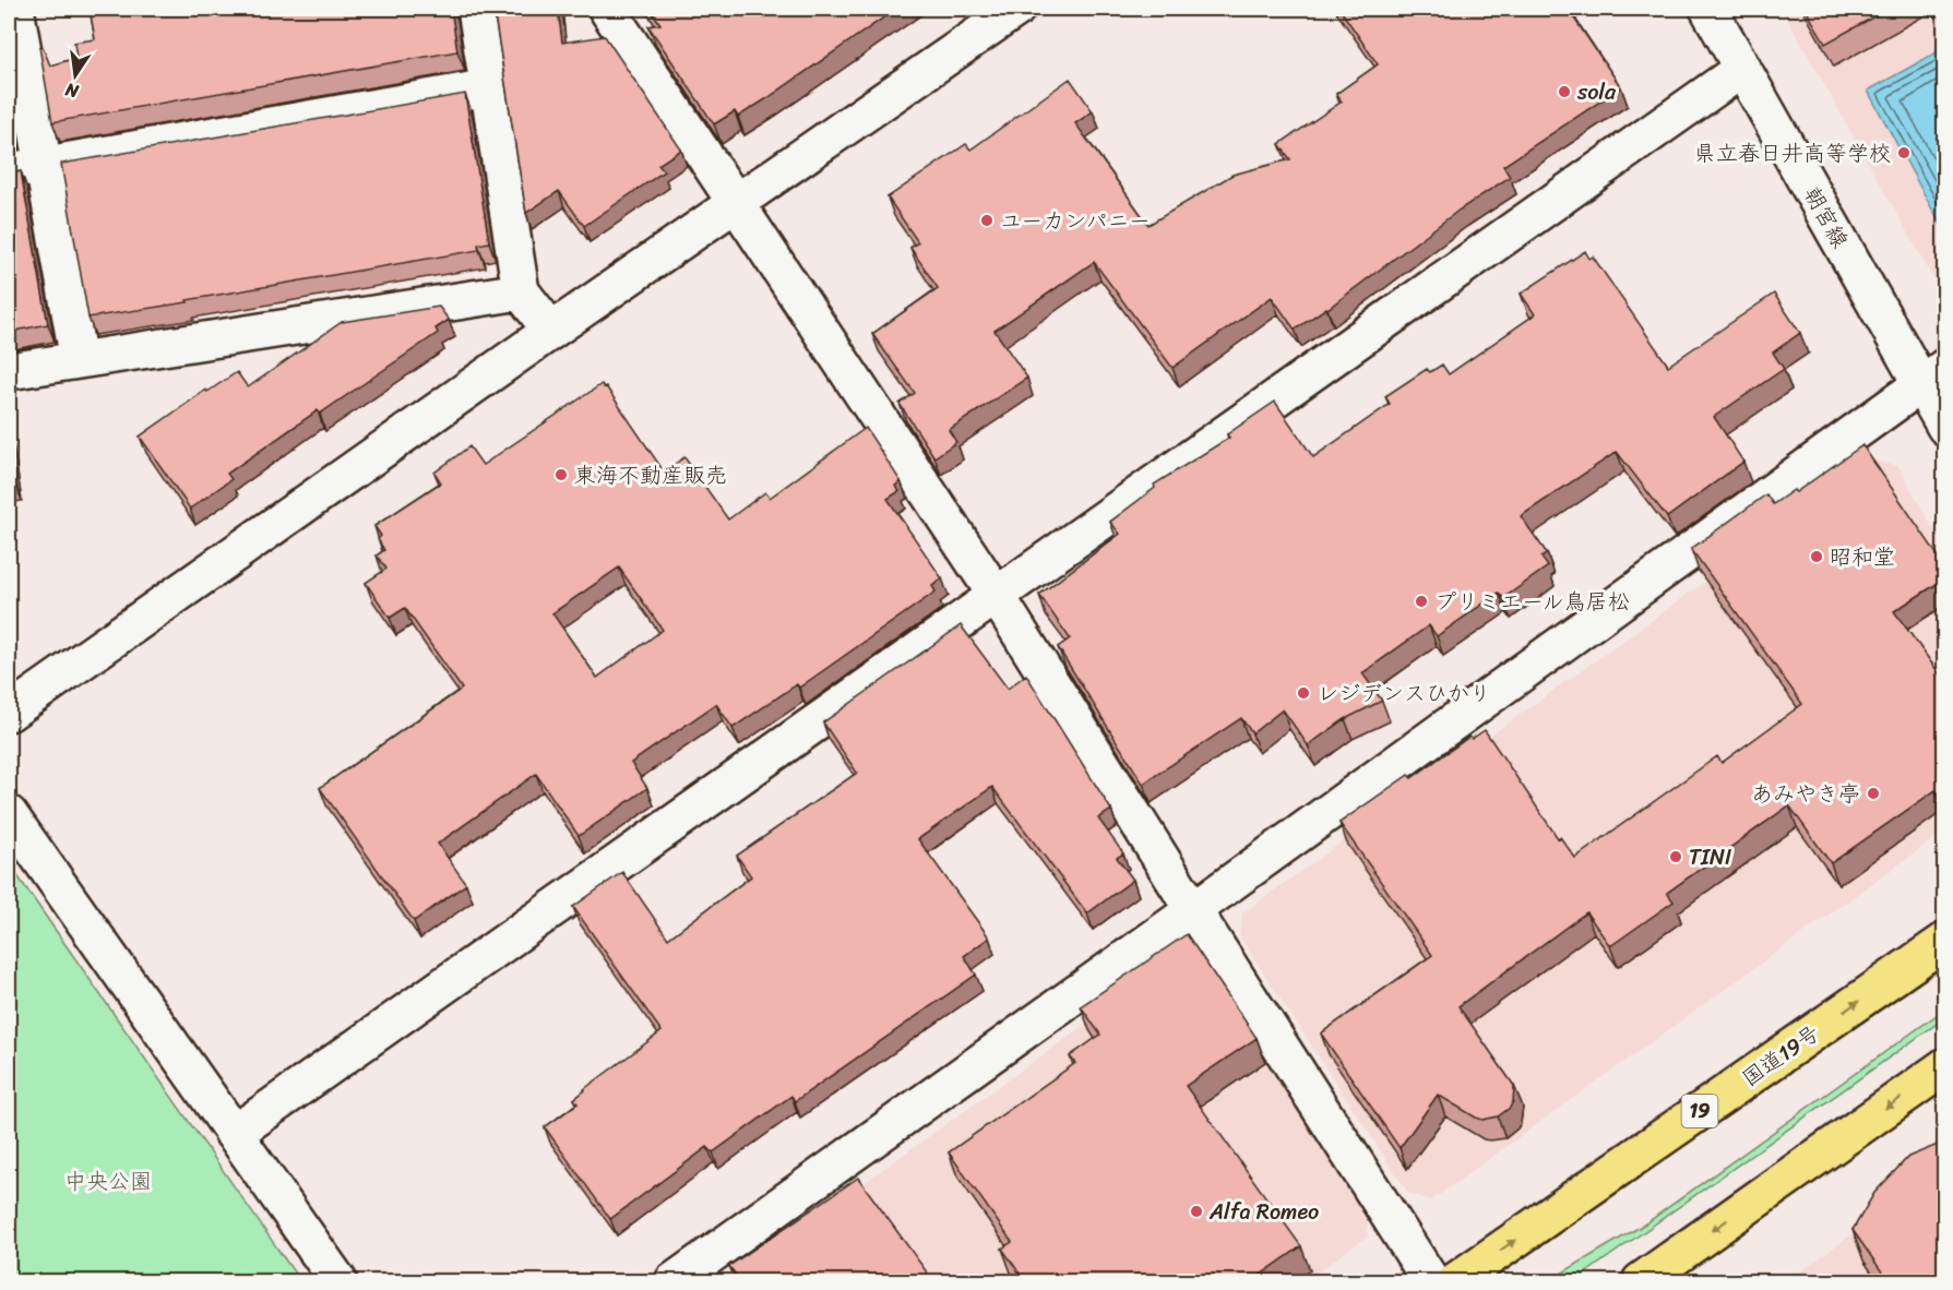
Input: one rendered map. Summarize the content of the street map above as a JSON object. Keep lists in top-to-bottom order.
{
  "streets": {
    "highway": ["国道19号", "19"],
    "street": ["朝宮線"]
  },
  "parks": ["中央公園"],
  "places": [
    "sola",
    "県立春日井高等学校",
    "ユーカンパニー",
    "東海不動産販売",
    "昭和堂",
    "プリミエール鳥居松",
    "レジデンスひかり",
    "あみやき亭",
    "TINI",
    "Alfa Romeo"
  ],
  "north": "bottom"
}
